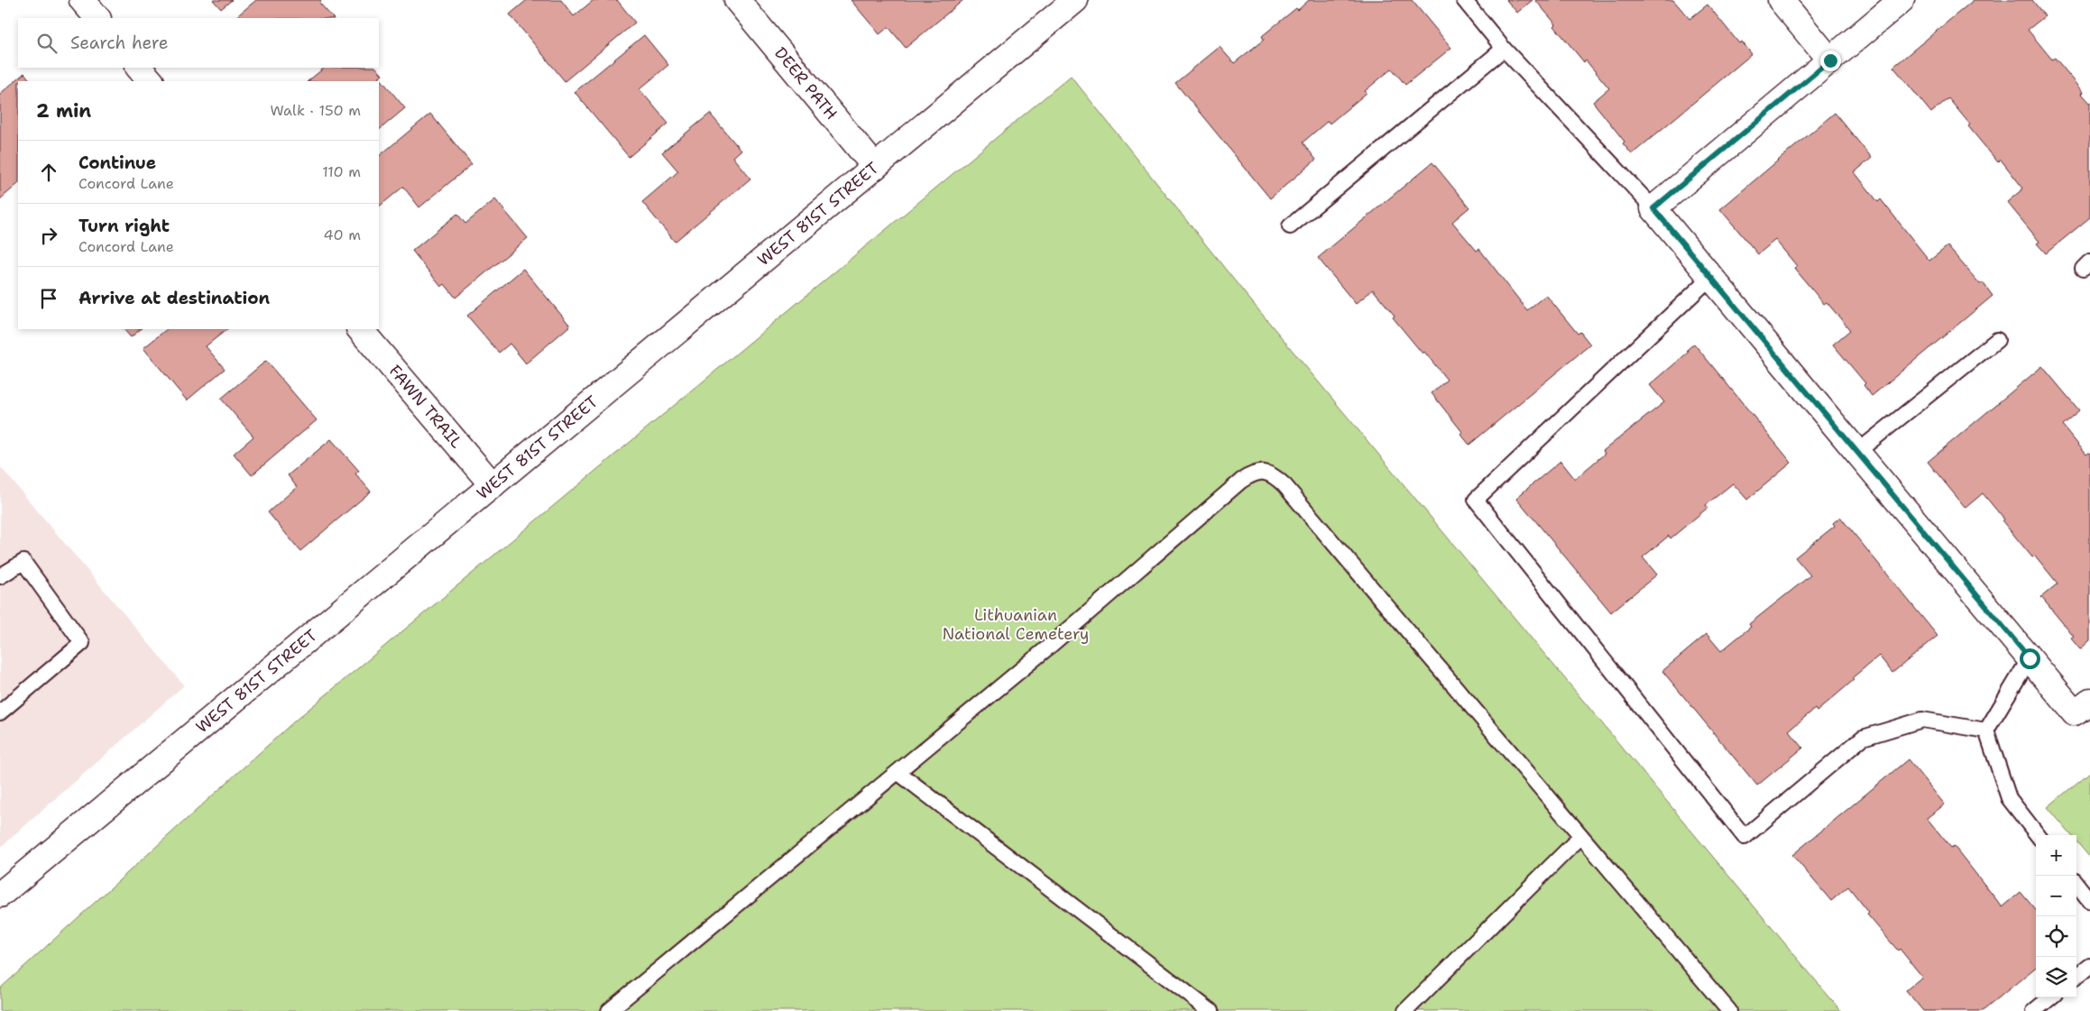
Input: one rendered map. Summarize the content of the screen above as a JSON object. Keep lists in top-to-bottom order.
{
  "streets": {
    "street": ["DEER PATH", "WEST 81ST STREET", "FAWN TRAIL"]
  },
  "crossings": [
    ["DEER PATH", "WEST 81ST STREET"],
    ["WEST 81ST STREET", "FAWN TRAIL"]
  ],
  "parks": ["Lithuanian National Cemetery"],
  "page": {
    "search": "Search here",
    "heading": ["2 min", "Walk · 150 m"],
    "list": [
      ["Continue", "Concord Lane", "110 m"],
      ["Turn right", "Concord Lane", "40 m"],
      "Arrive at destination"
    ],
    "map_buttons": ["+", "−"]
  }
}
